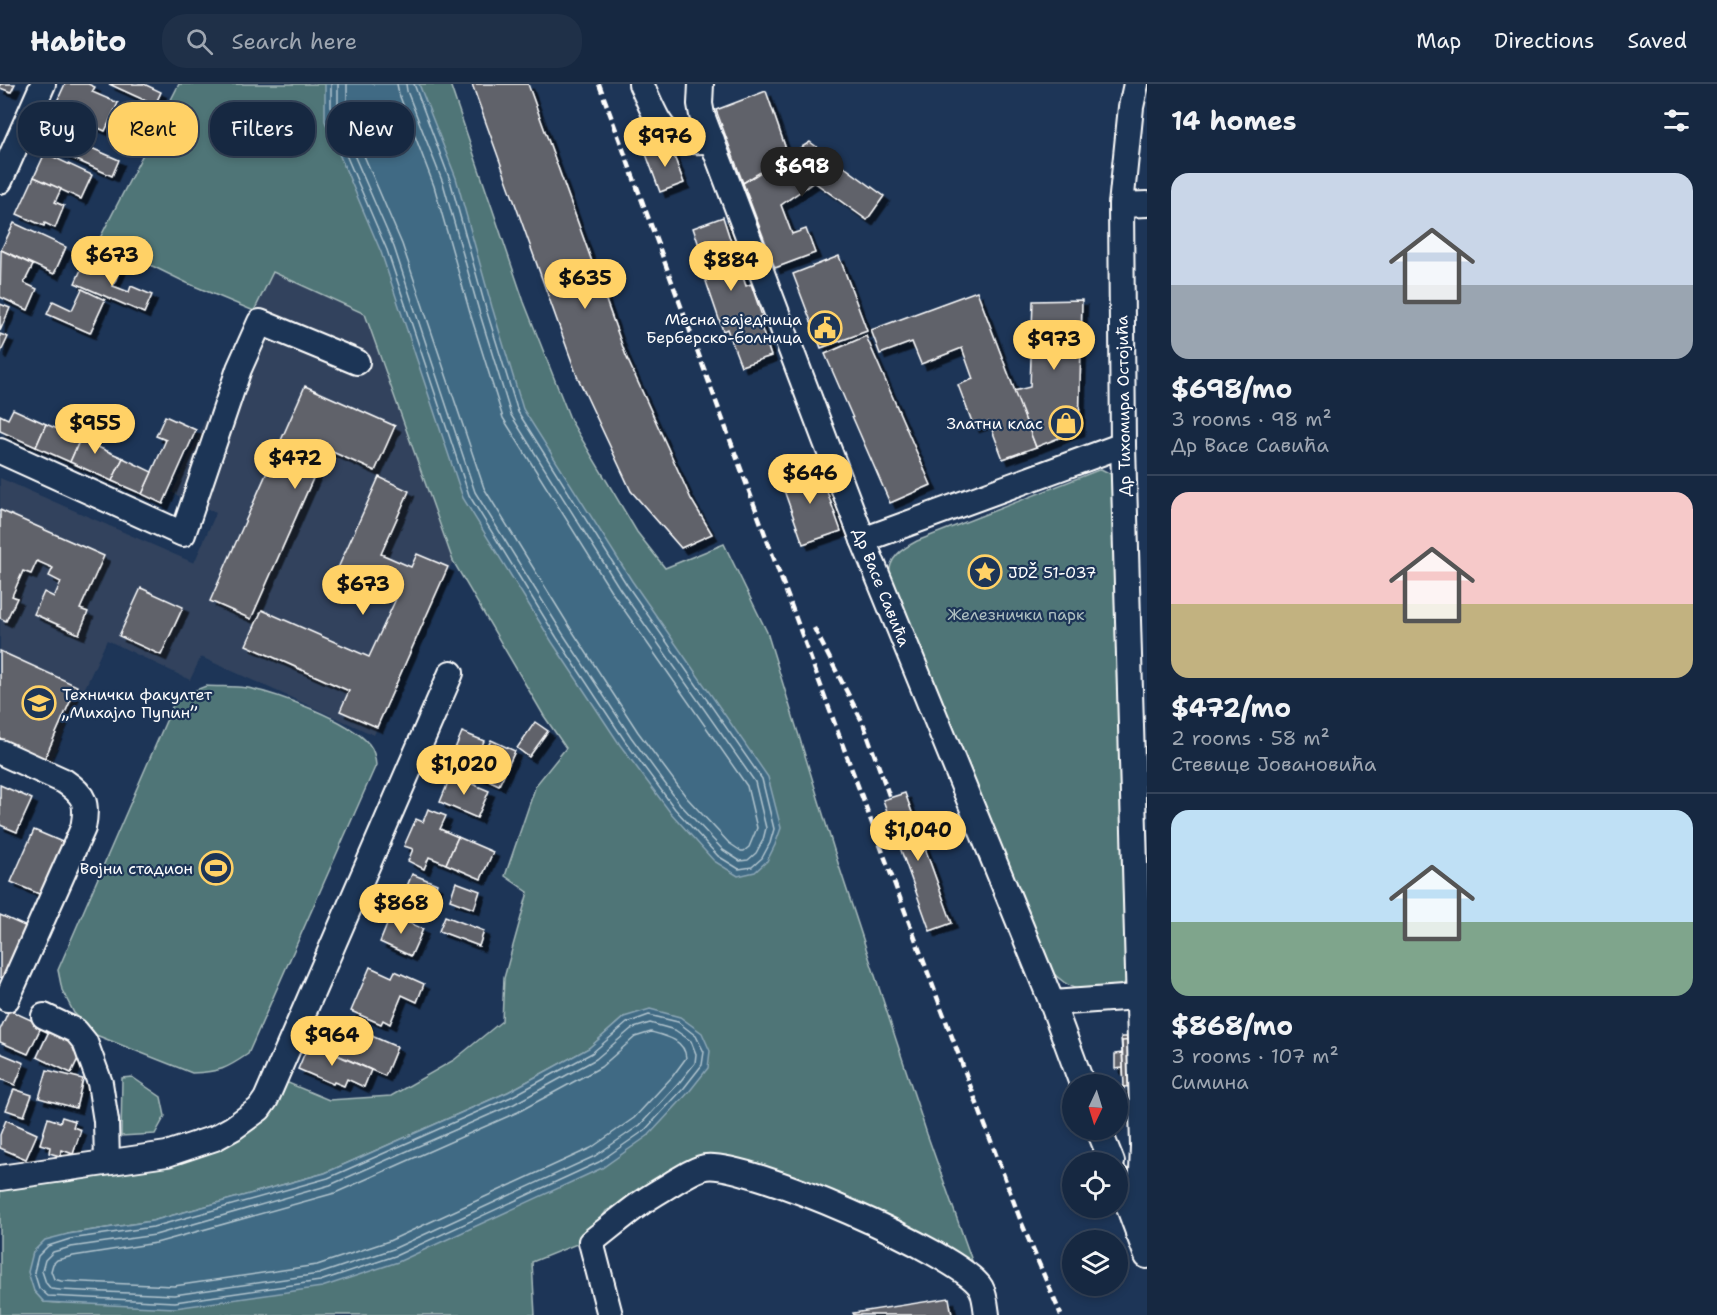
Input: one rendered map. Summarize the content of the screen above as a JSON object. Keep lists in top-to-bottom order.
{
  "streets": {
    "street": ["Др Тихомира Остојића", "Др Васе Савића"]
  },
  "parks": ["Железнички парк"],
  "places": {
    "public building": ["Месна заједница Берберско-болница"],
    "shop": ["Златни клас"],
    "place": ["JDŽ 51-037"],
    "school or university": ["Технички факултет „Михајло Пупин”"],
    "sports": ["Војни стадион"]
  },
  "north": "bottom",
  "page": {
    "header": "Habito",
    "search": "Search here",
    "nav": ["Map", "Directions", "Saved"],
    "heading": "14 homes",
    "chip": [
      "Buy",
      "Rent",
      "Filters",
      "New"
    ],
    "price": [
      "$976",
      "$698",
      "$673",
      "$884",
      "$635",
      "$973",
      "$955",
      "$472",
      "$646",
      "$673",
      "$1,020",
      "$1,040",
      "$868",
      "$964"
    ],
    "list": [
      {
        "name": "$698/mo",
        "note": "3 rooms · 98 m² · Др Васе Савића"
      },
      {
        "name": "$472/mo",
        "note": "2 rooms · 58 m² · Стевице Јовановића"
      },
      {
        "name": "$868/mo",
        "note": "3 rooms · 107 m² · Симина"
      }
    ]
  }
}
